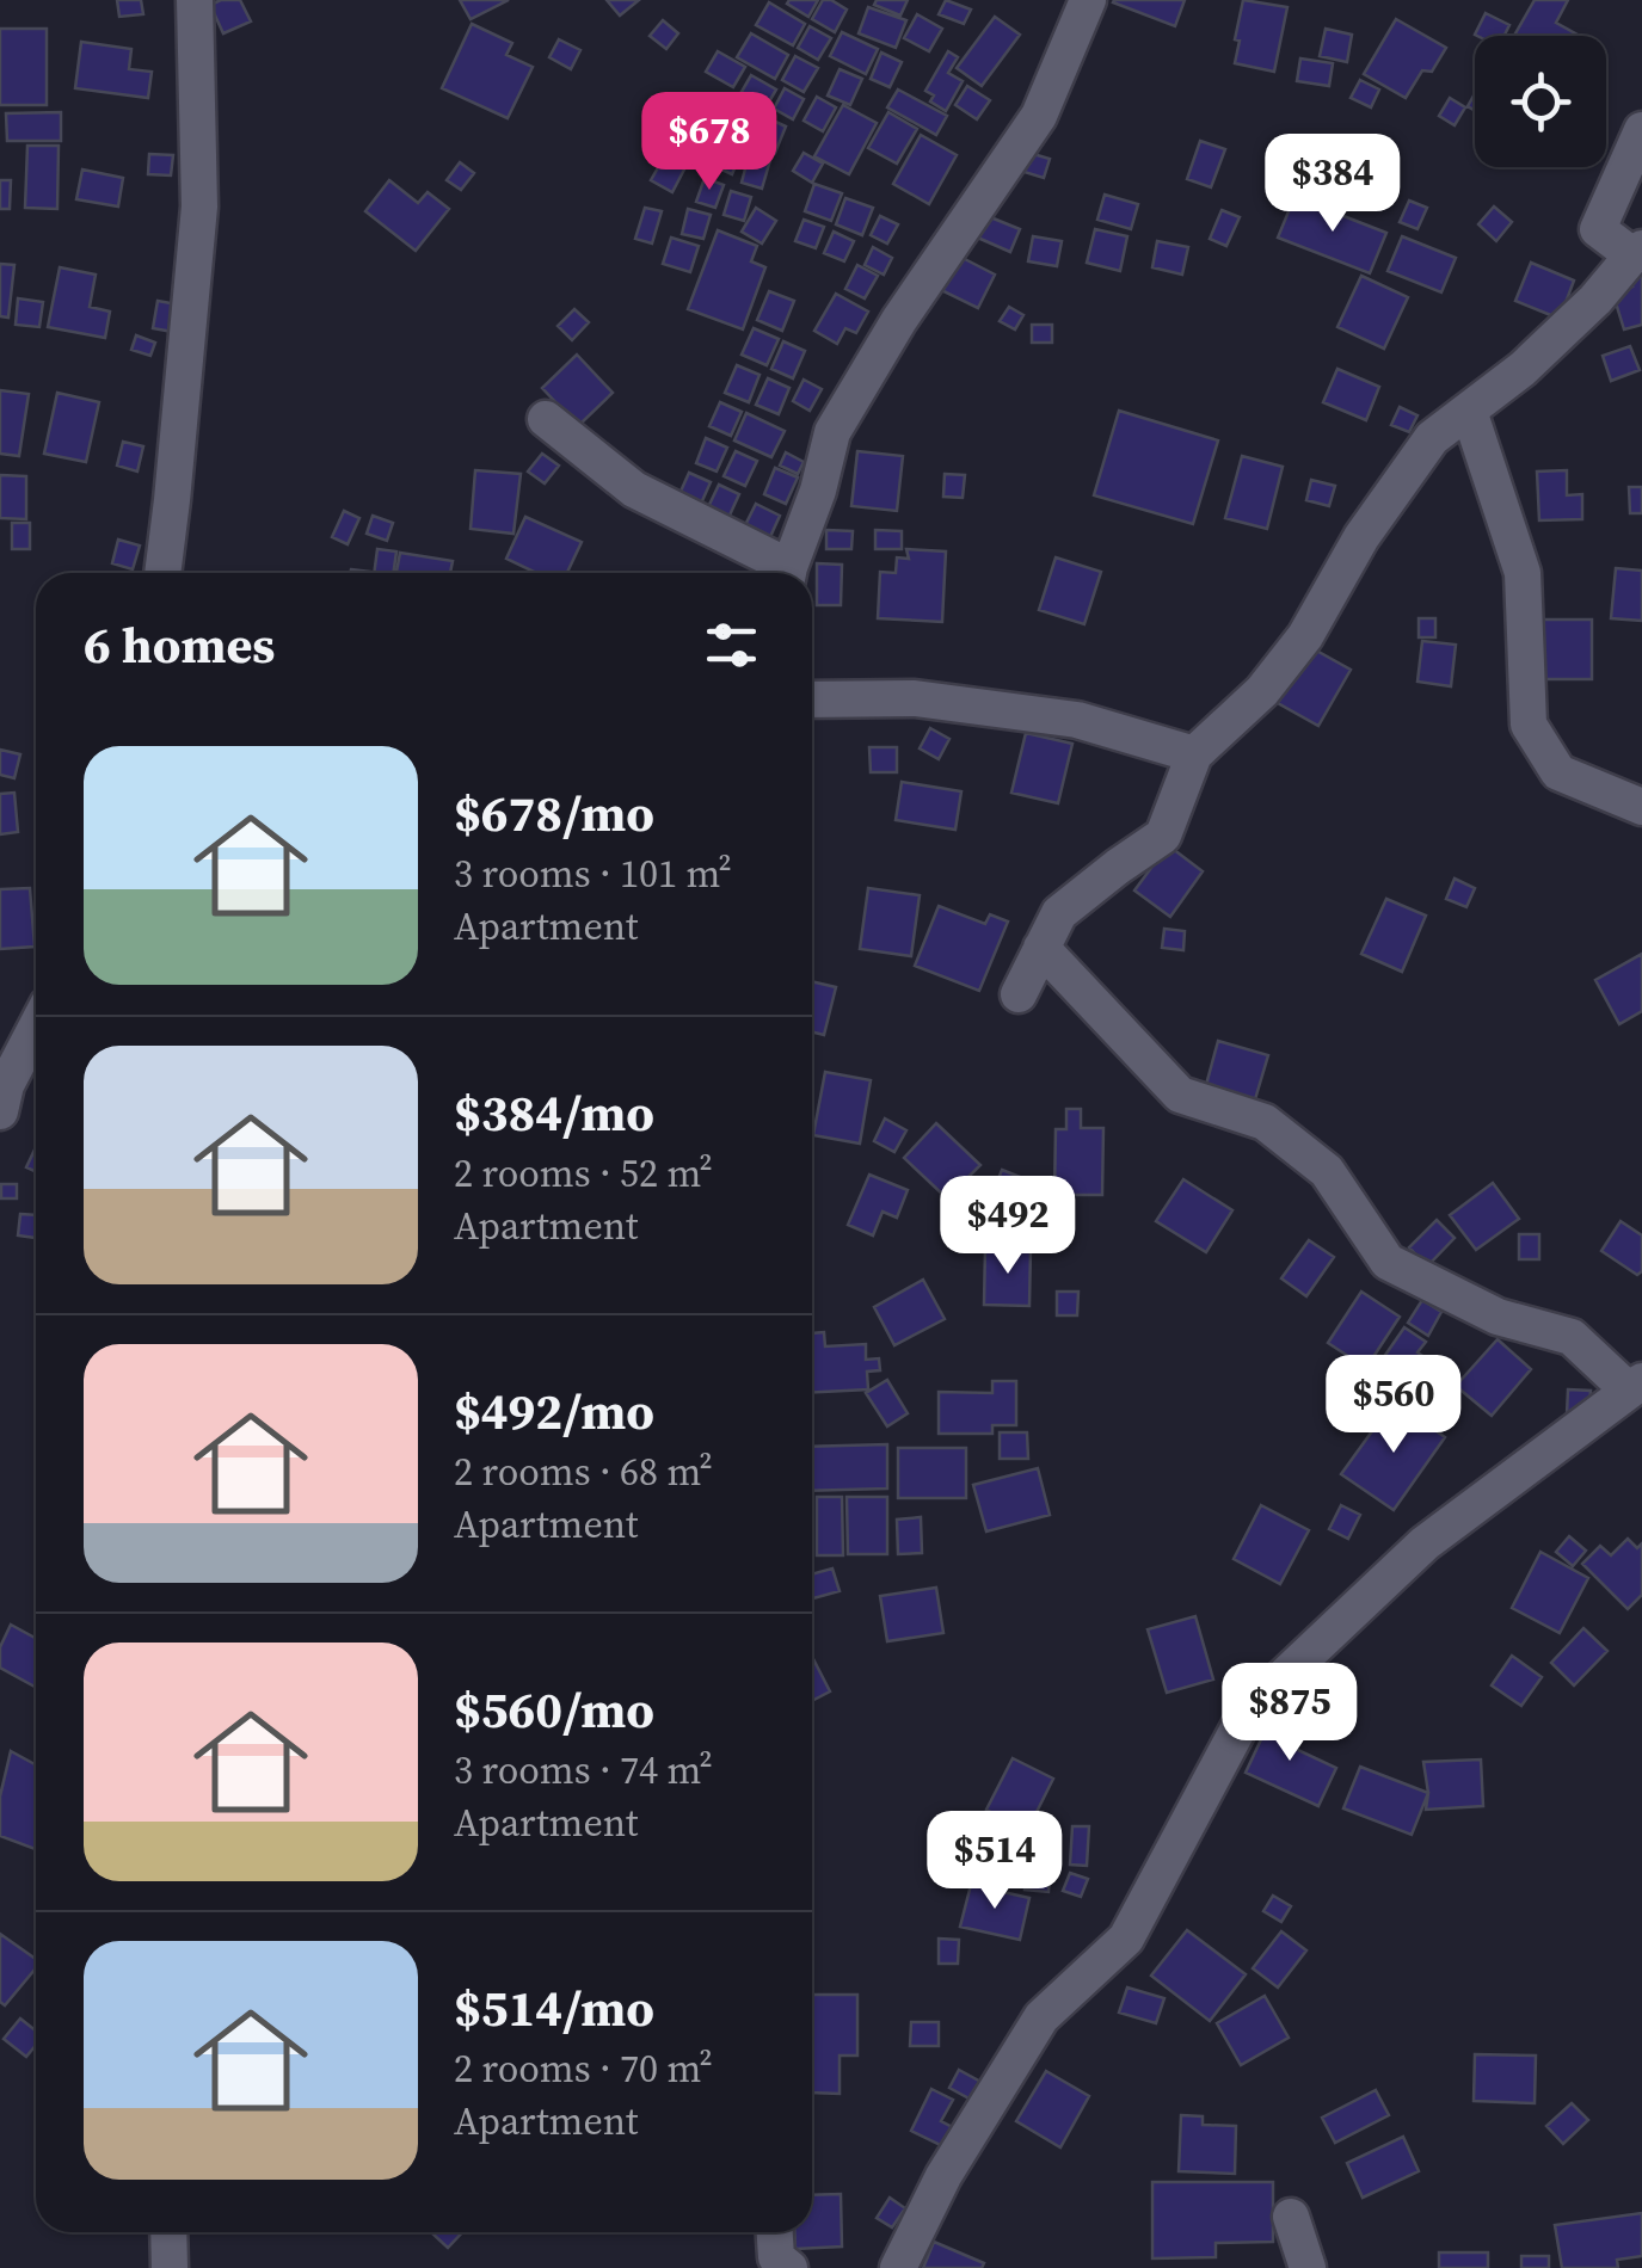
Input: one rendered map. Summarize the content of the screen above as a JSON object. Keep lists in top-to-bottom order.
{
  "page": {
    "price": [
      "$678",
      "$384",
      "$492",
      "$560",
      "$875",
      "$514"
    ],
    "heading": "6 homes",
    "list": [
      {
        "name": "$678/mo",
        "note": "3 rooms · 101 m² · Apartment"
      },
      {
        "name": "$384/mo",
        "note": "2 rooms · 52 m² · Apartment"
      },
      {
        "name": "$492/mo",
        "note": "2 rooms · 68 m² · Apartment"
      },
      {
        "name": "$560/mo",
        "note": "3 rooms · 74 m² · Apartment"
      },
      {
        "name": "$514/mo",
        "note": "2 rooms · 70 m² · Apartment"
      }
    ]
  }
}
